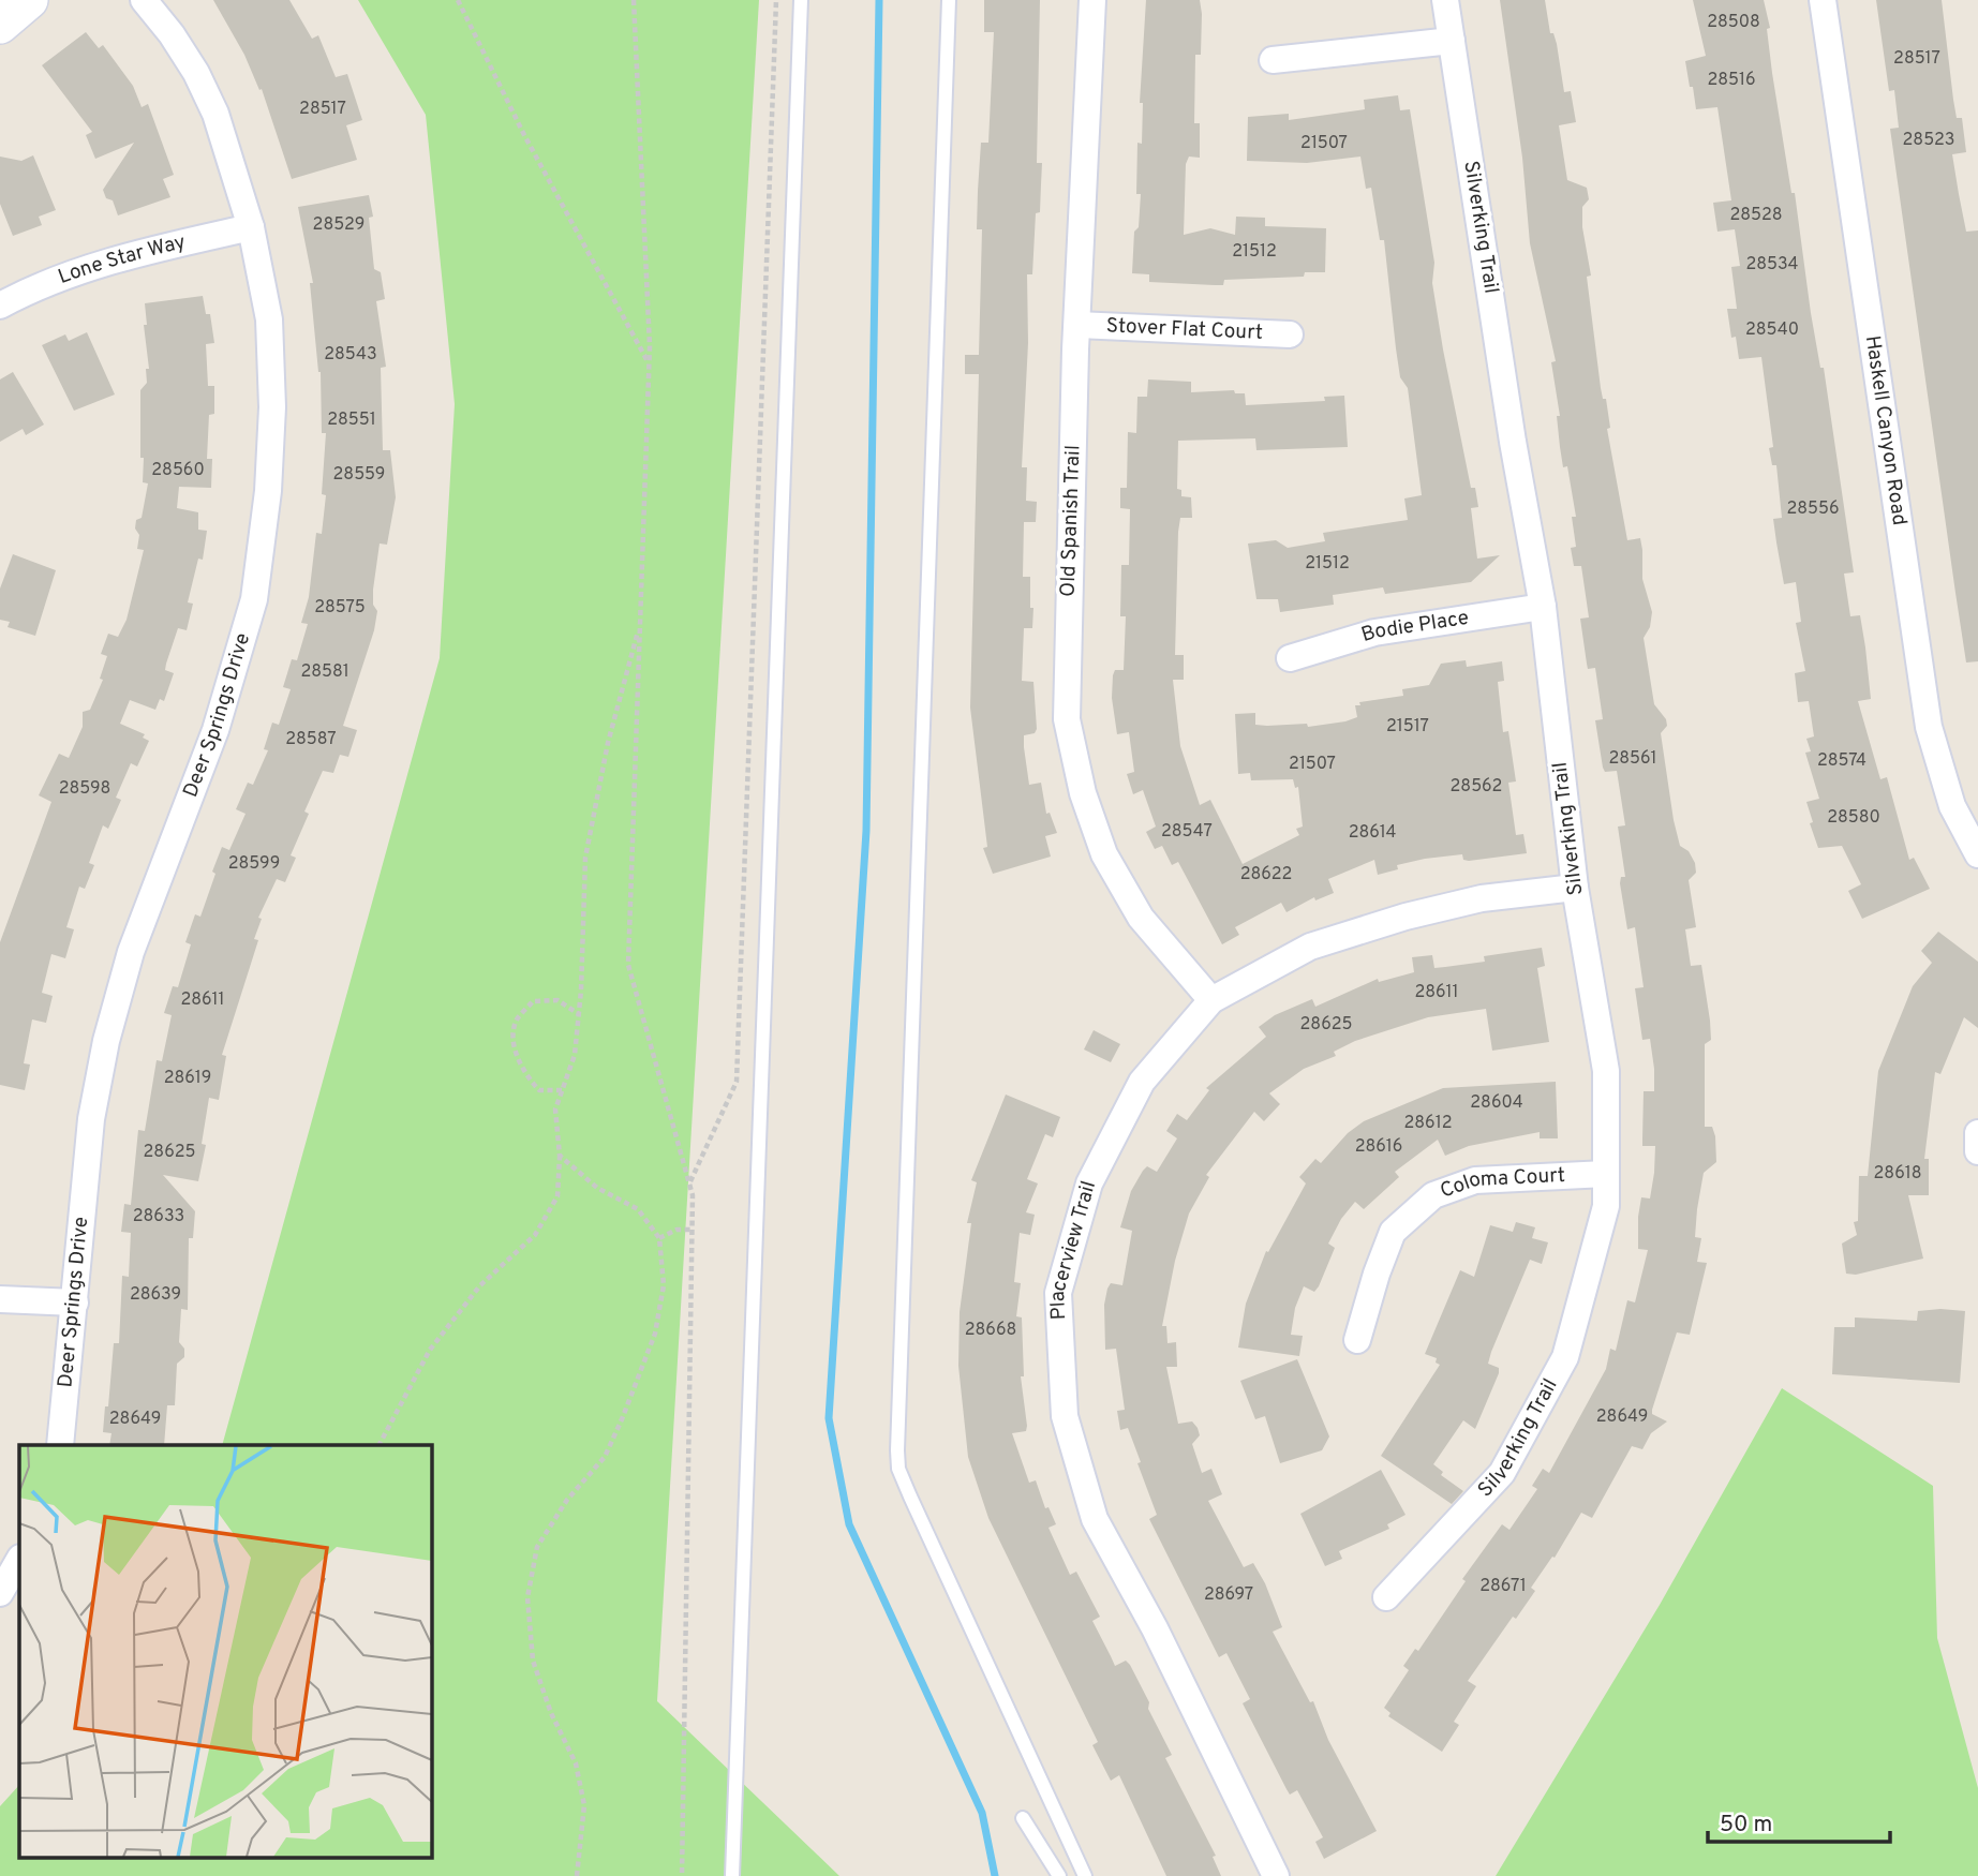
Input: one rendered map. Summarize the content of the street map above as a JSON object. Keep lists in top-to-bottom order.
{
  "streets": {
    "street": [
      "Silverking Trail",
      "Lone Star Way",
      "Stover Flat Court",
      "Haskell Canyon Road",
      "Old Spanish Trail",
      "Bodie Place",
      "Deer Springs Drive",
      "Coloma Court",
      "Placerview Trail"
    ]
  },
  "crossings": [
    ["Silverking Trail", "Bodie Place"],
    ["Silverking Trail", "Coloma Court"],
    ["Silverking Trail", "Placerview Trail"],
    ["Lone Star Way", "Deer Springs Drive"],
    ["Stover Flat Court", "Old Spanish Trail"],
    ["Old Spanish Trail", "Placerview Trail"]
  ],
  "house_numbers": [
    "28508",
    "28517",
    "28516",
    "28517",
    "28523",
    "21507",
    "28528",
    "28529",
    "21512",
    "28534",
    "28540",
    "28543",
    "28551",
    "28560",
    "28559",
    "28556",
    "21512",
    "28575",
    "28581",
    "21517",
    "28587",
    "28561",
    "28574",
    "21507",
    "28562",
    "28598",
    "28580",
    "28547",
    "28614",
    "28599",
    "28622",
    "28611",
    "28611",
    "28625",
    "28619",
    "28604",
    "28612",
    "28616",
    "28625",
    "28618",
    "28633",
    "28639",
    "28668",
    "28649",
    "28649",
    "28671",
    "28697"
  ],
  "scale_bar": "50 m"
}
